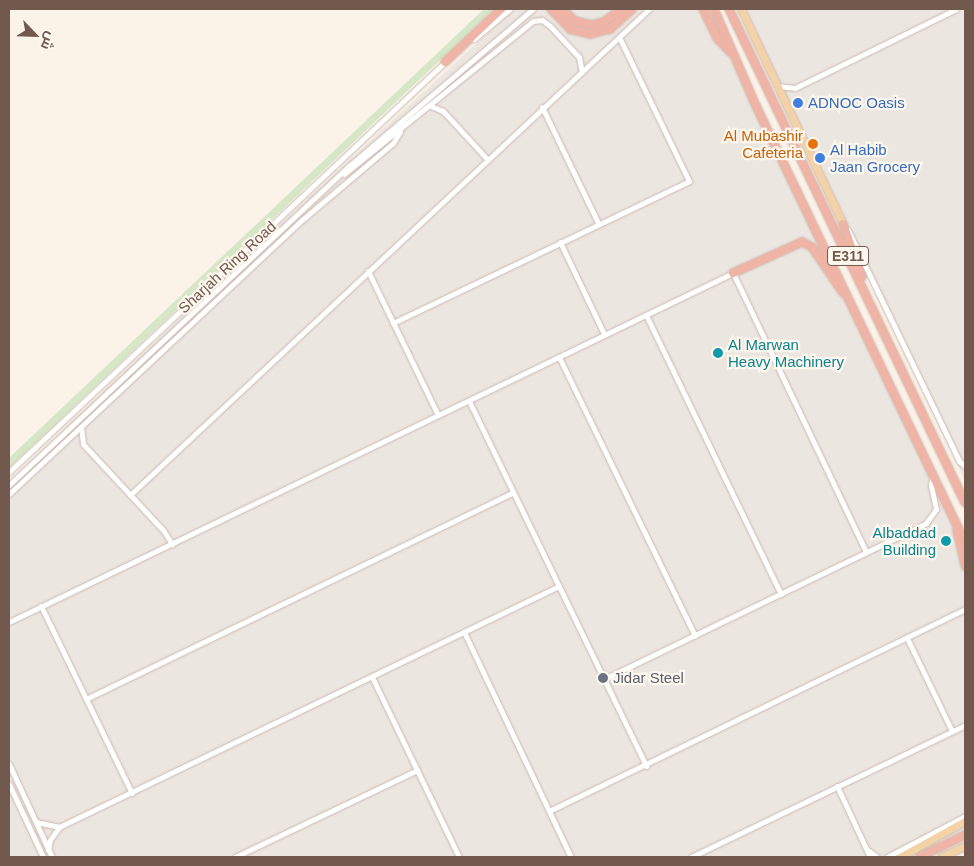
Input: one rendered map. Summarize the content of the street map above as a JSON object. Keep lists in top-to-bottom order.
{
  "streets": {
    "highway": ["E311"],
    "street": ["Sharjah Ring Road"]
  },
  "places": [
    "ADNOC Oasis",
    "Al Mubashir Cafeteria",
    "Al Habib Jaan Grocery",
    "Al Marwan Heavy Machinery",
    "Albaddad Building",
    "Jidar Steel"
  ],
  "north": "bottom right"
}
